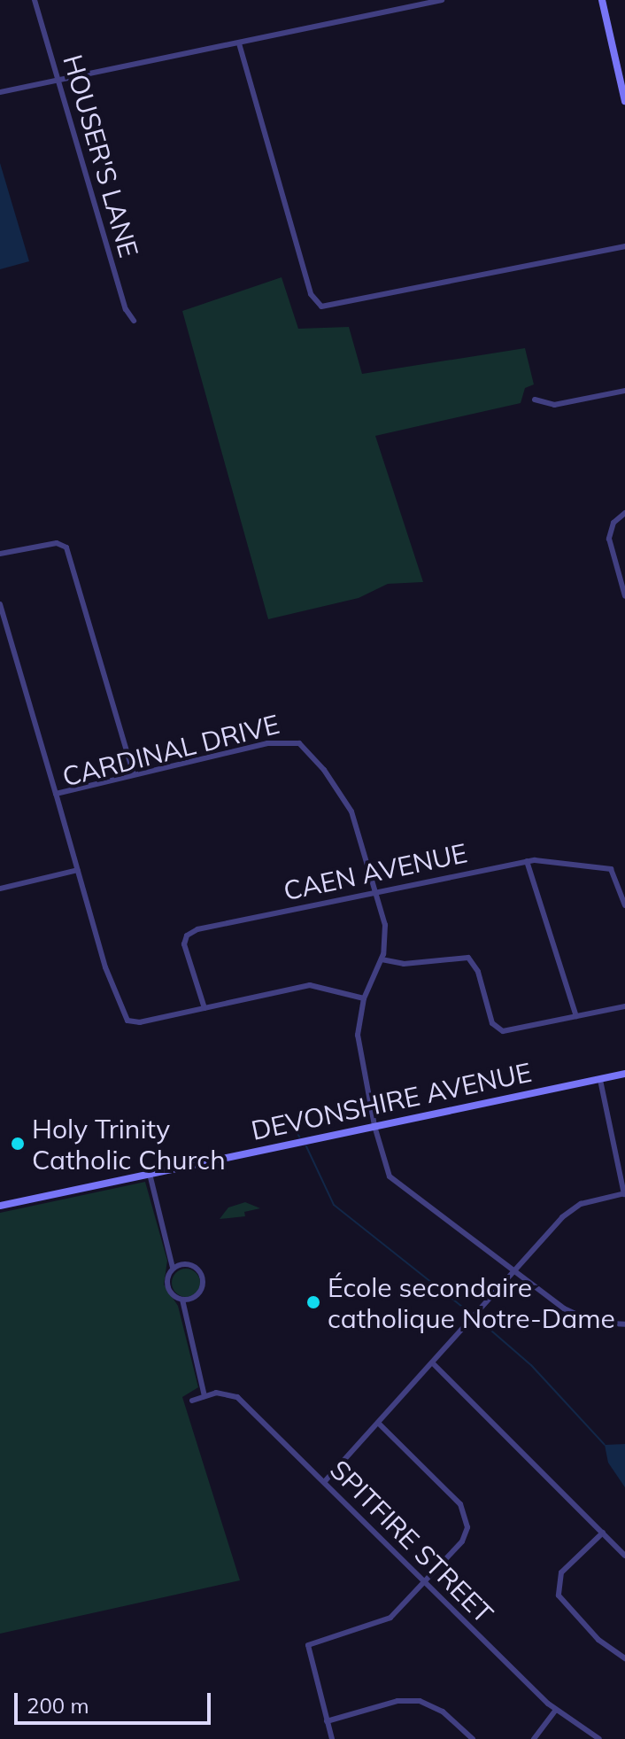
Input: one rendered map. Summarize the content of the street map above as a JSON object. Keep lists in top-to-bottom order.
{
  "streets": {
    "main road": ["DEVONSHIRE AVENUE"],
    "street": [
      "HOUSER'S LANE",
      "CARDINAL DRIVE",
      "CAEN AVENUE",
      "SPITFIRE STREET"
    ]
  },
  "crossings": [
    ["CARDINAL DRIVE", "CAEN AVENUE"],
    ["CARDINAL DRIVE", "DEVONSHIRE AVENUE"]
  ],
  "places": ["Holy Trinity Catholic Church", "École secondaire catholique Notre-Dame"],
  "scale_bar": "200 m"
}
